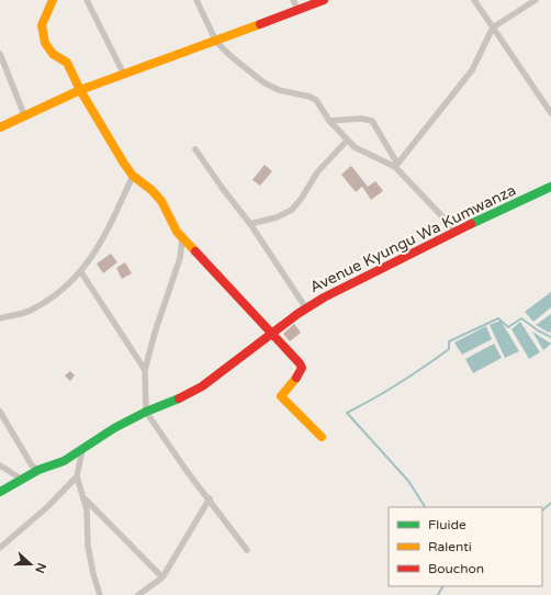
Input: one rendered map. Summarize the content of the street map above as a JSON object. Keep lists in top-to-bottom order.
{
  "streets": {
    "street": ["Avenue Kyungu Wa Kumwanza"]
  },
  "legend": ["Fluide", "Ralenti", "Bouchon"],
  "north": "right"
}
